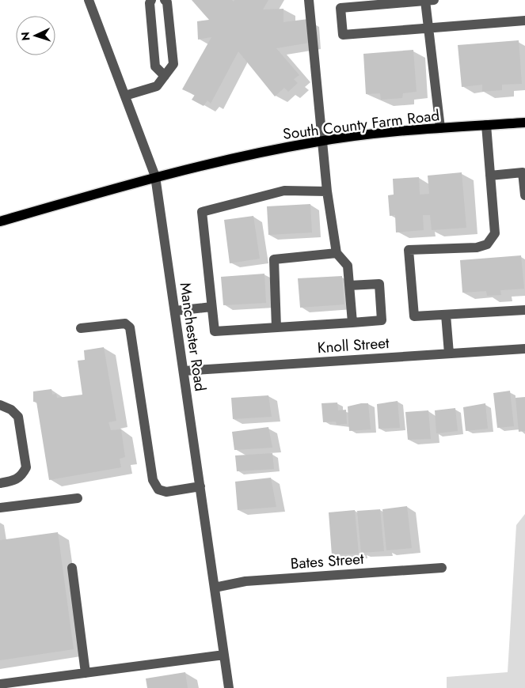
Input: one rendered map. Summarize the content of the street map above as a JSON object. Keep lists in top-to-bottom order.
{
  "streets": {
    "main road": ["South County Farm Road"],
    "street": ["Manchester Road", "Knoll Street", "Bates Street"]
  },
  "crossings": [
    ["South County Farm Road", "Manchester Road"],
    ["Manchester Road", "Knoll Street"],
    ["Manchester Road", "Bates Street"]
  ],
  "north": "left"
}
